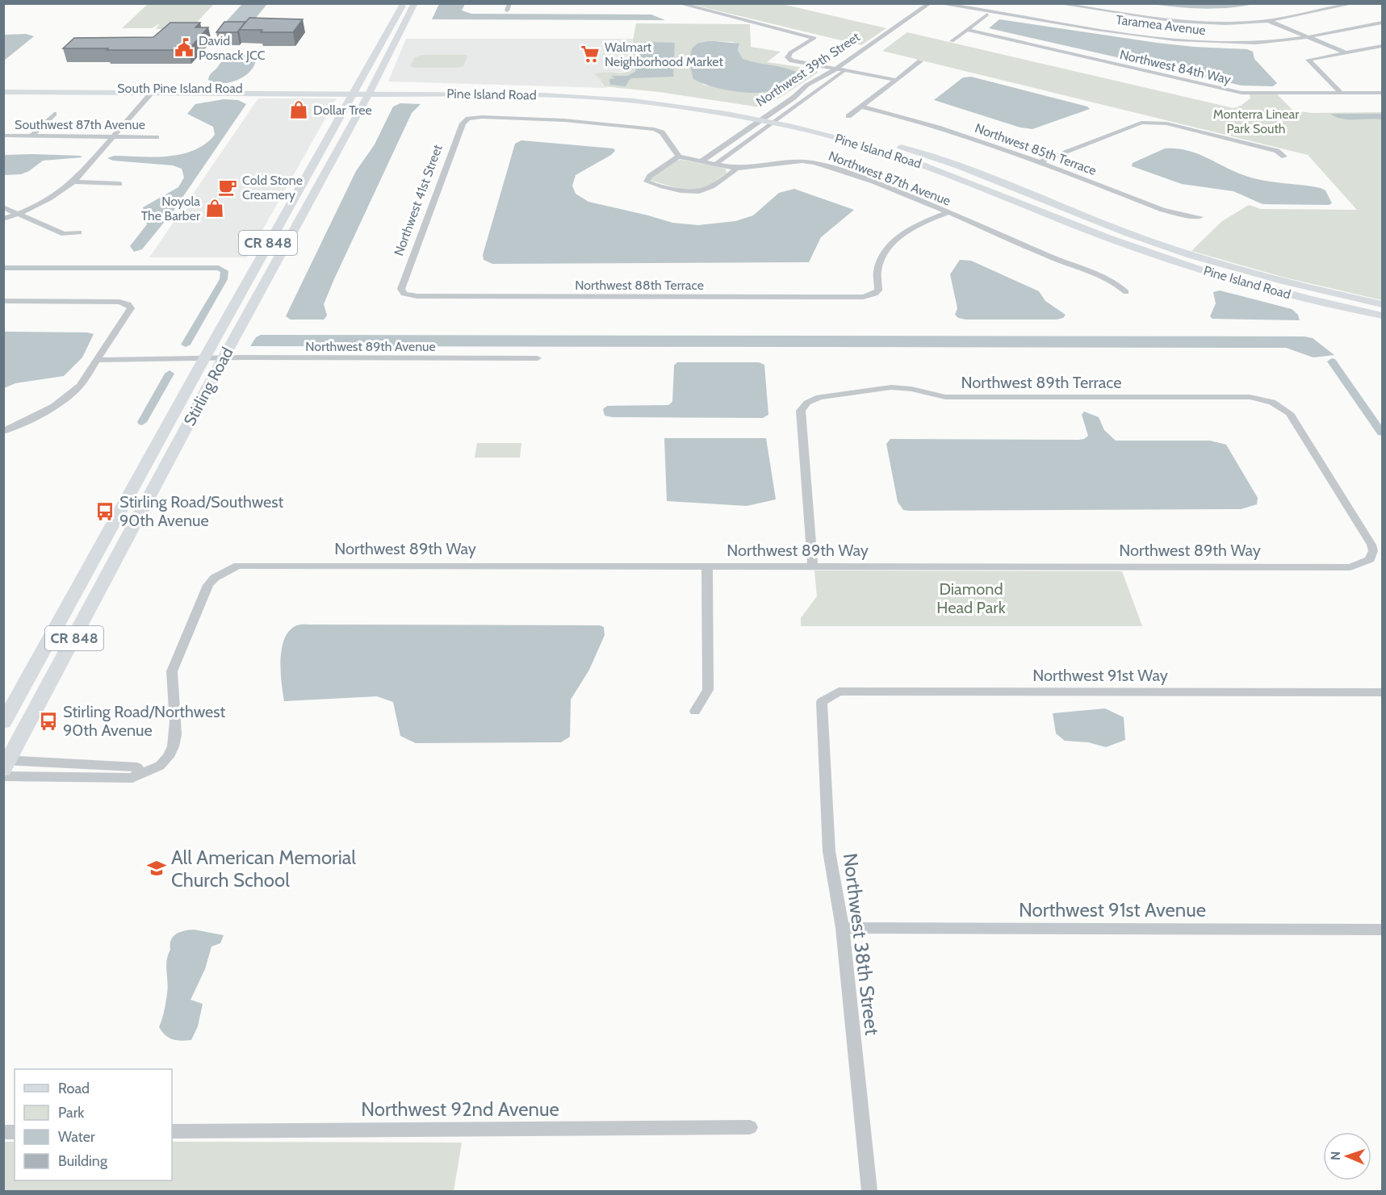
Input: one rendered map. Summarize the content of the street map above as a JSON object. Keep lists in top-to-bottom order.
{
  "streets": {
    "main road": [
      "South Pine Island Road",
      "Pine Island Road",
      "CR 848",
      "Stirling Road"
    ],
    "street": [
      "Taramea Avenue",
      "Northwest 84th Way",
      "Northwest 39th Street",
      "Southwest 87th Avenue",
      "Northwest 85th Terrace",
      "Northwest 87th Avenue",
      "Northwest 41st Street",
      "Northwest 88th Terrace",
      "Northwest 89th Avenue",
      "Northwest 89th Terrace",
      "Northwest 89th Way",
      "Northwest 91st Way",
      "Northwest 91st Avenue",
      "Northwest 38th Street",
      "Northwest 92nd Avenue"
    ]
  },
  "crossings": [
    ["Northwest 39th Street", "Pine Island Road"],
    ["Northwest 39th Street", "Northwest 87th Avenue"],
    ["South Pine Island Road", "Pine Island Road"],
    ["South Pine Island Road", "Stirling Road"],
    ["Pine Island Road", "Stirling Road"],
    ["Northwest 87th Avenue", "Northwest 41st Street"],
    ["Northwest 87th Avenue", "Northwest 88th Terrace"],
    ["Northwest 41st Street", "Northwest 88th Terrace"],
    ["Northwest 89th Avenue", "Stirling Road"],
    ["Northwest 89th Terrace", "Northwest 89th Way"],
    ["Stirling Road", "Northwest 89th Way"],
    ["Northwest 91st Way", "Northwest 38th Street"],
    ["Northwest 91st Avenue", "Northwest 38th Street"]
  ],
  "parks": ["Monterra Linear Park South", "Diamond Head Park"],
  "places": {
    "public building": ["David Posnack JCC"],
    "supermarket": ["Walmart Neighborhood Market"],
    "shop": ["Dollar Tree", "Noyola The Barber"],
    "cafe": ["Cold Stone Creamery"],
    "bus stop": ["Stirling Road/Southwest 90th Avenue", "Stirling Road/Northwest 90th Avenue"],
    "school or university": ["All American Memorial Church School"]
  },
  "legend": [
    "Road",
    "Park",
    "Water",
    "Building"
  ],
  "north": "left"
}
